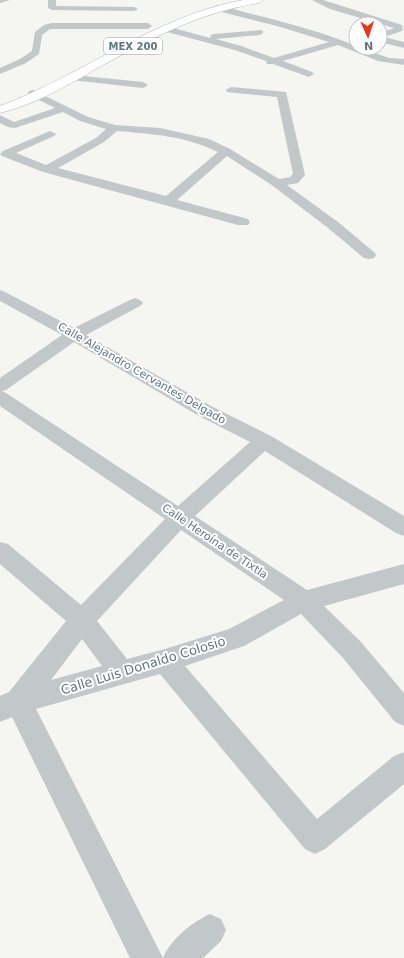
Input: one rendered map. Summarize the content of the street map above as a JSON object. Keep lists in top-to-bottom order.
{
  "streets": {
    "main road": ["MEX 200"],
    "street": ["Calle Alejandro Cervantes Delgado", "Calle Heroína de Tixtla", "Calle Luis Donaldo Colosio"]
  },
  "crossings": [
    ["Calle Heroína de Tixtla", "Calle Luis Donaldo Colosio"]
  ],
  "north": "bottom"
}
